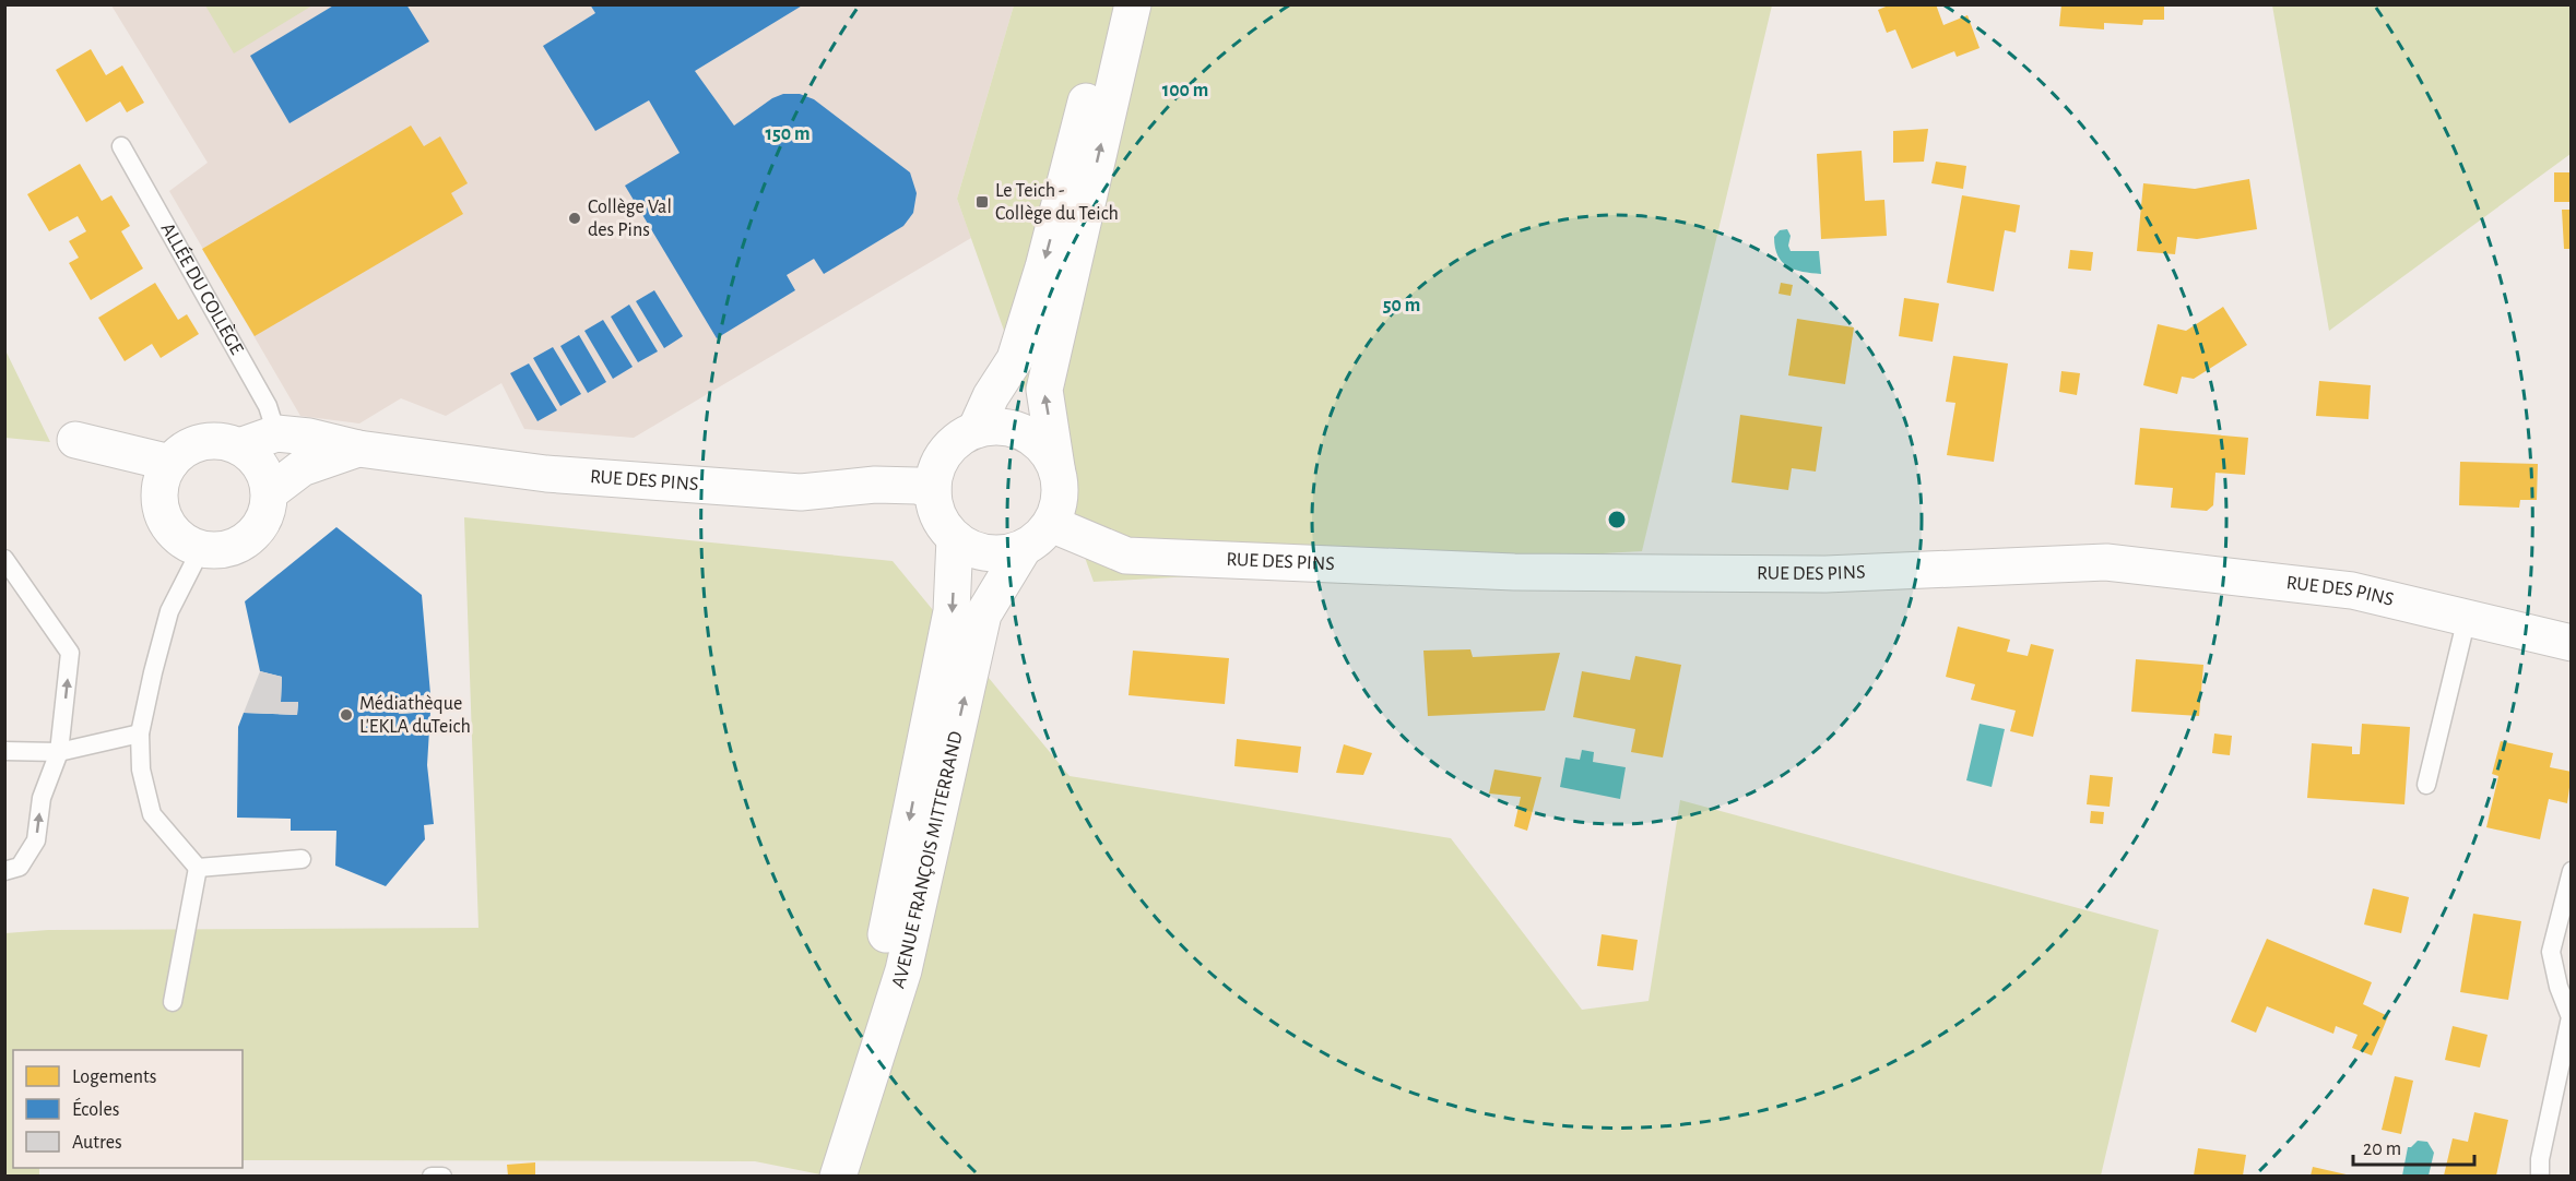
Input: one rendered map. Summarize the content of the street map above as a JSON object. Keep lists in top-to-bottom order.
{
  "streets": {
    "street": ["RUE DES PINS", "AVENUE FRANÇOIS MITTERRAND"],
    "lane": ["ALLÉE DU COLLÈGE"]
  },
  "crossings": [
    ["ALLÉE DU COLLÈGE", "RUE DES PINS"],
    ["RUE DES PINS", "AVENUE FRANÇOIS MITTERRAND"]
  ],
  "places": {
    "transit": ["Le Teich - Collège du Teich"],
    "other": ["Collège Val des Pins", "Médiathèque L'EKLA duTeich"]
  },
  "legend": ["Logements", "Écoles", "Autres"],
  "scale_bar": "20 m",
  "rings": ["100 m", "150 m", "50 m"]
}
